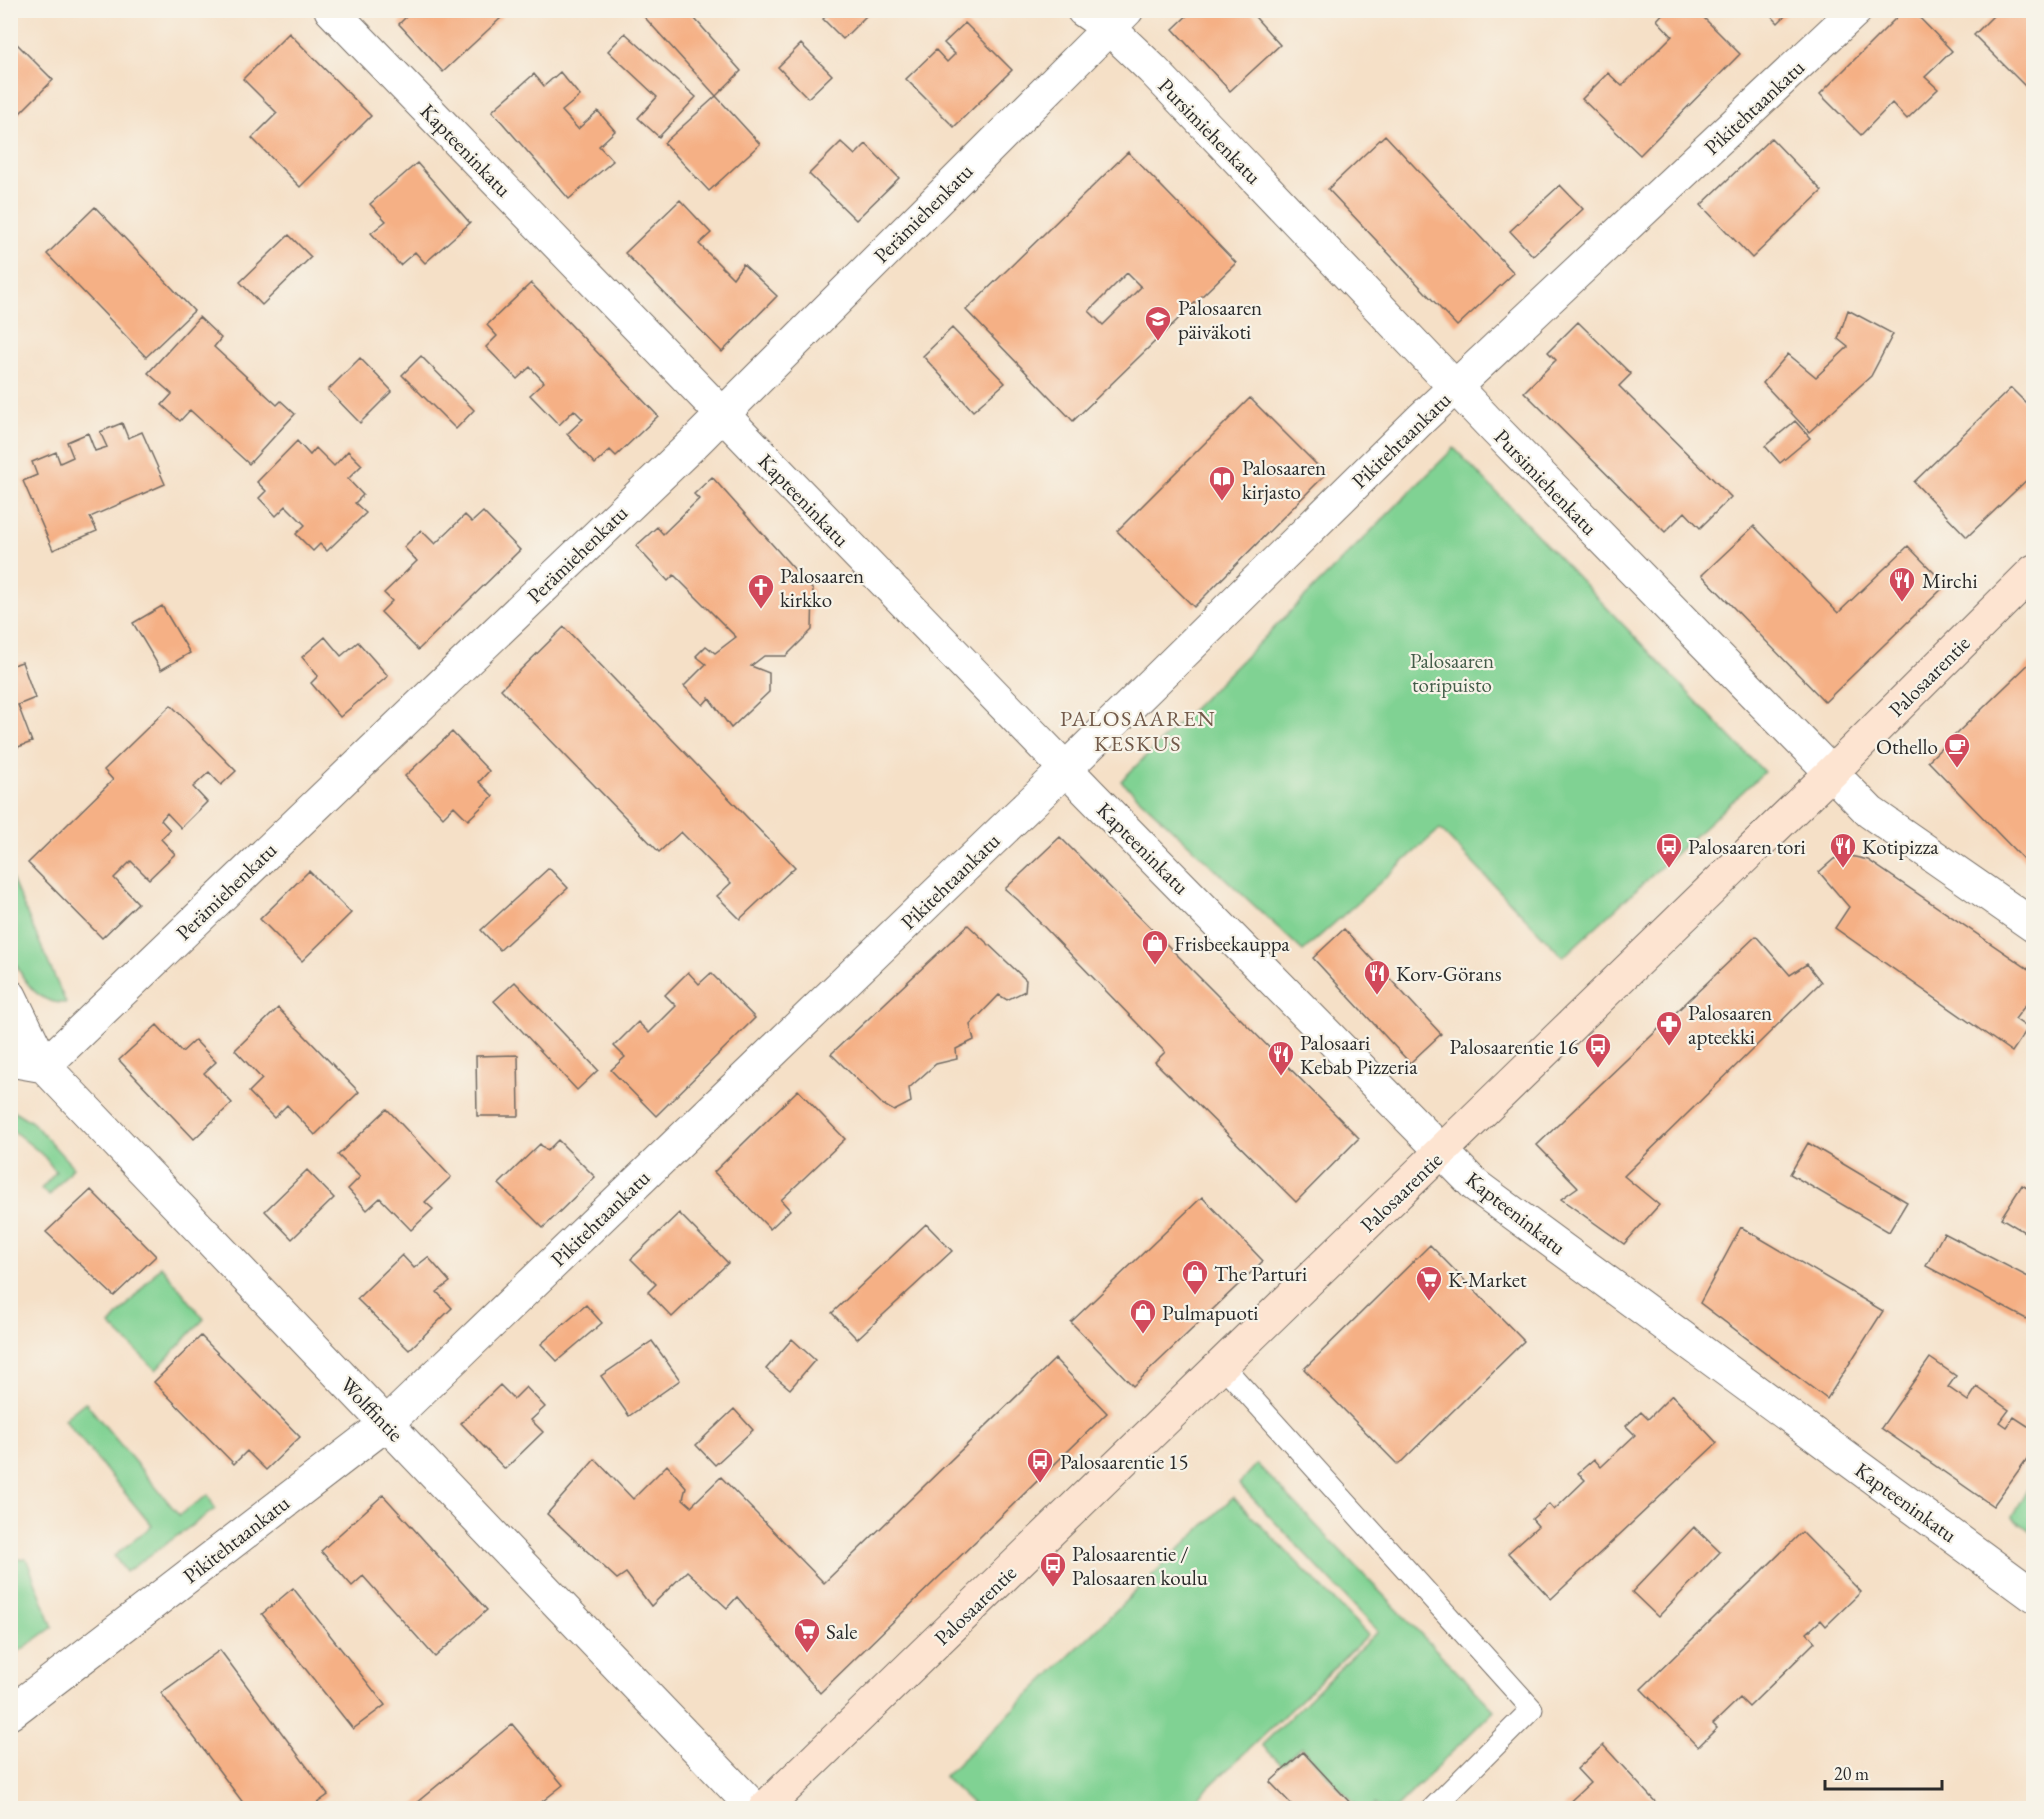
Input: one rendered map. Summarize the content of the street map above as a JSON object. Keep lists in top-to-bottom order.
{
  "streets": {
    "main road": ["Palosaarentie"],
    "street": [
      "Pikitehtaankatu",
      "Pursimiehenkatu",
      "Kapteeninkatu",
      "Perämiehenkatu",
      "Wolffintie"
    ]
  },
  "crossings": [
    ["Pikitehtaankatu", "Pursimiehenkatu"],
    ["Pikitehtaankatu", "Kapteeninkatu"],
    ["Pikitehtaankatu", "Wolffintie"],
    ["Pursimiehenkatu", "Perämiehenkatu"],
    ["Pursimiehenkatu", "Palosaarentie"],
    ["Kapteeninkatu", "Perämiehenkatu"],
    ["Kapteeninkatu", "Palosaarentie"],
    ["Perämiehenkatu", "Wolffintie"]
  ],
  "districts": ["PALOSAAREN KESKUS"],
  "parks": ["Palosaaren toripuisto"],
  "places": {
    "school or university": ["Palosaaren päiväkoti"],
    "library": ["Palosaaren kirjasto"],
    "restaurant": [
      "Mirchi",
      "Kotipizza",
      "Korv-Görans",
      "Palosaari Kebab Pizzeria"
    ],
    "church": ["Palosaaren kirkko"],
    "cafe": ["Othello"],
    "bus stop": [
      "Palosaaren tori",
      "Palosaarentie 16",
      "Palosaarentie 15",
      "Palosaarentie / Palosaaren koulu"
    ],
    "shop": ["Frisbeekauppa", "The Parturi", "Pulmapuoti"],
    "pharmacy": ["Palosaaren apteekki"],
    "supermarket": ["K-Market", "Sale"]
  },
  "scale_bar": "20 m"
}
